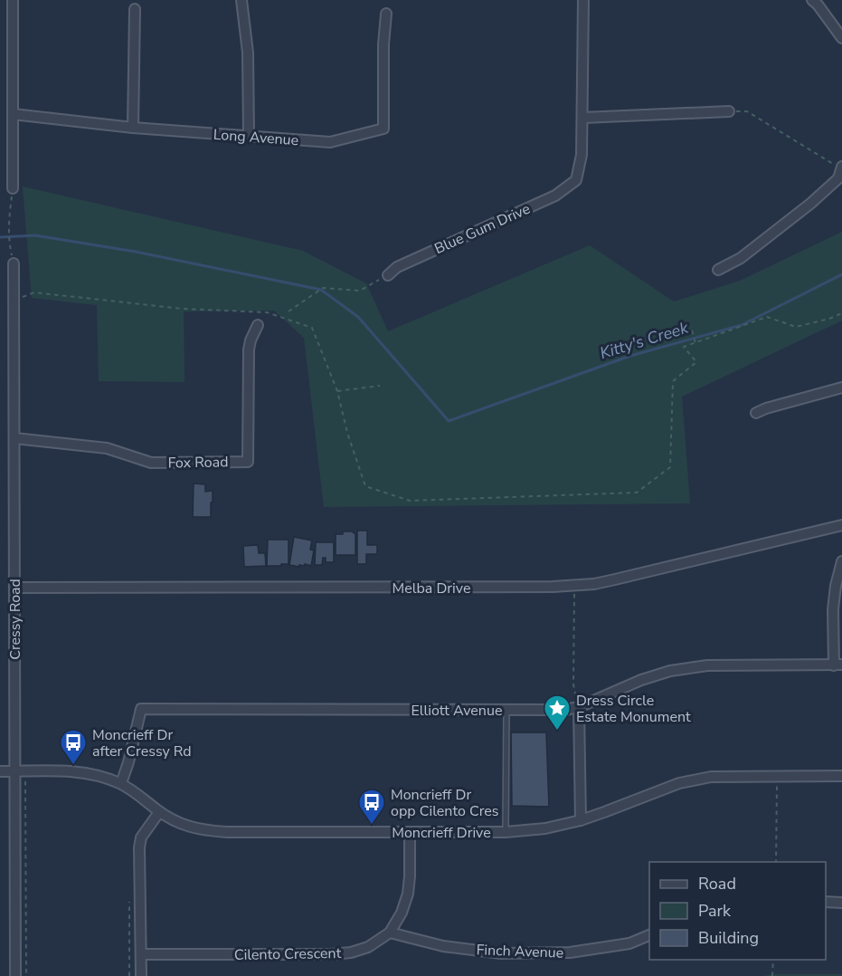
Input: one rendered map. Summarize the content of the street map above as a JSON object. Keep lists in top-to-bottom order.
{
  "streets": {
    "street": [
      "Long Avenue",
      "Blue Gum Drive",
      "Fox Road",
      "Melba Drive",
      "Cressy Road",
      "Elliott Avenue",
      "Moncrieff Drive",
      "Finch Avenue",
      "Cilento Crescent"
    ]
  },
  "crossings": [
    ["Fox Road", "Cressy Road"],
    ["Melba Drive", "Cressy Road"],
    ["Cressy Road", "Moncrieff Drive"],
    ["Elliott Avenue", "Moncrieff Drive"],
    ["Moncrieff Drive", "Cilento Crescent"],
    ["Finch Avenue", "Cilento Crescent"]
  ],
  "water": ["Kitty's Creek"],
  "places": {
    "place": ["Dress Circle Estate Monument"],
    "bus stop": ["Moncrieff Dr after Cressy Rd", "Moncrieff Dr opp Cilento Cres"]
  },
  "legend": ["Road", "Park", "Building"]
}
